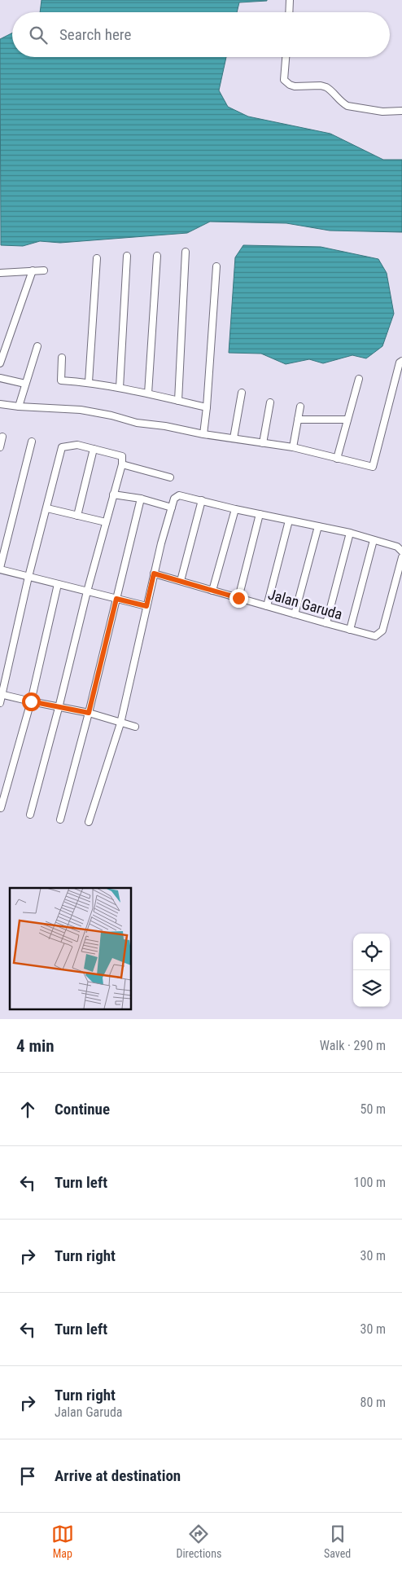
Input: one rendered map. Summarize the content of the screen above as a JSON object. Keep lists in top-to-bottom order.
{
  "streets": {
    "street": ["Jalan Garuda"]
  },
  "page": {
    "search": "Search here",
    "heading": ["4 min", "Walk · 290 m"],
    "list": [
      ["Continue", "50 m"],
      ["Turn left", "100 m"],
      ["Turn right", "30 m"],
      ["Turn left", "30 m"],
      ["Turn right", "Jalan Garuda", "80 m"],
      "Arrive at destination"
    ],
    "nav": ["Map", "Directions", "Saved"]
  }
}
